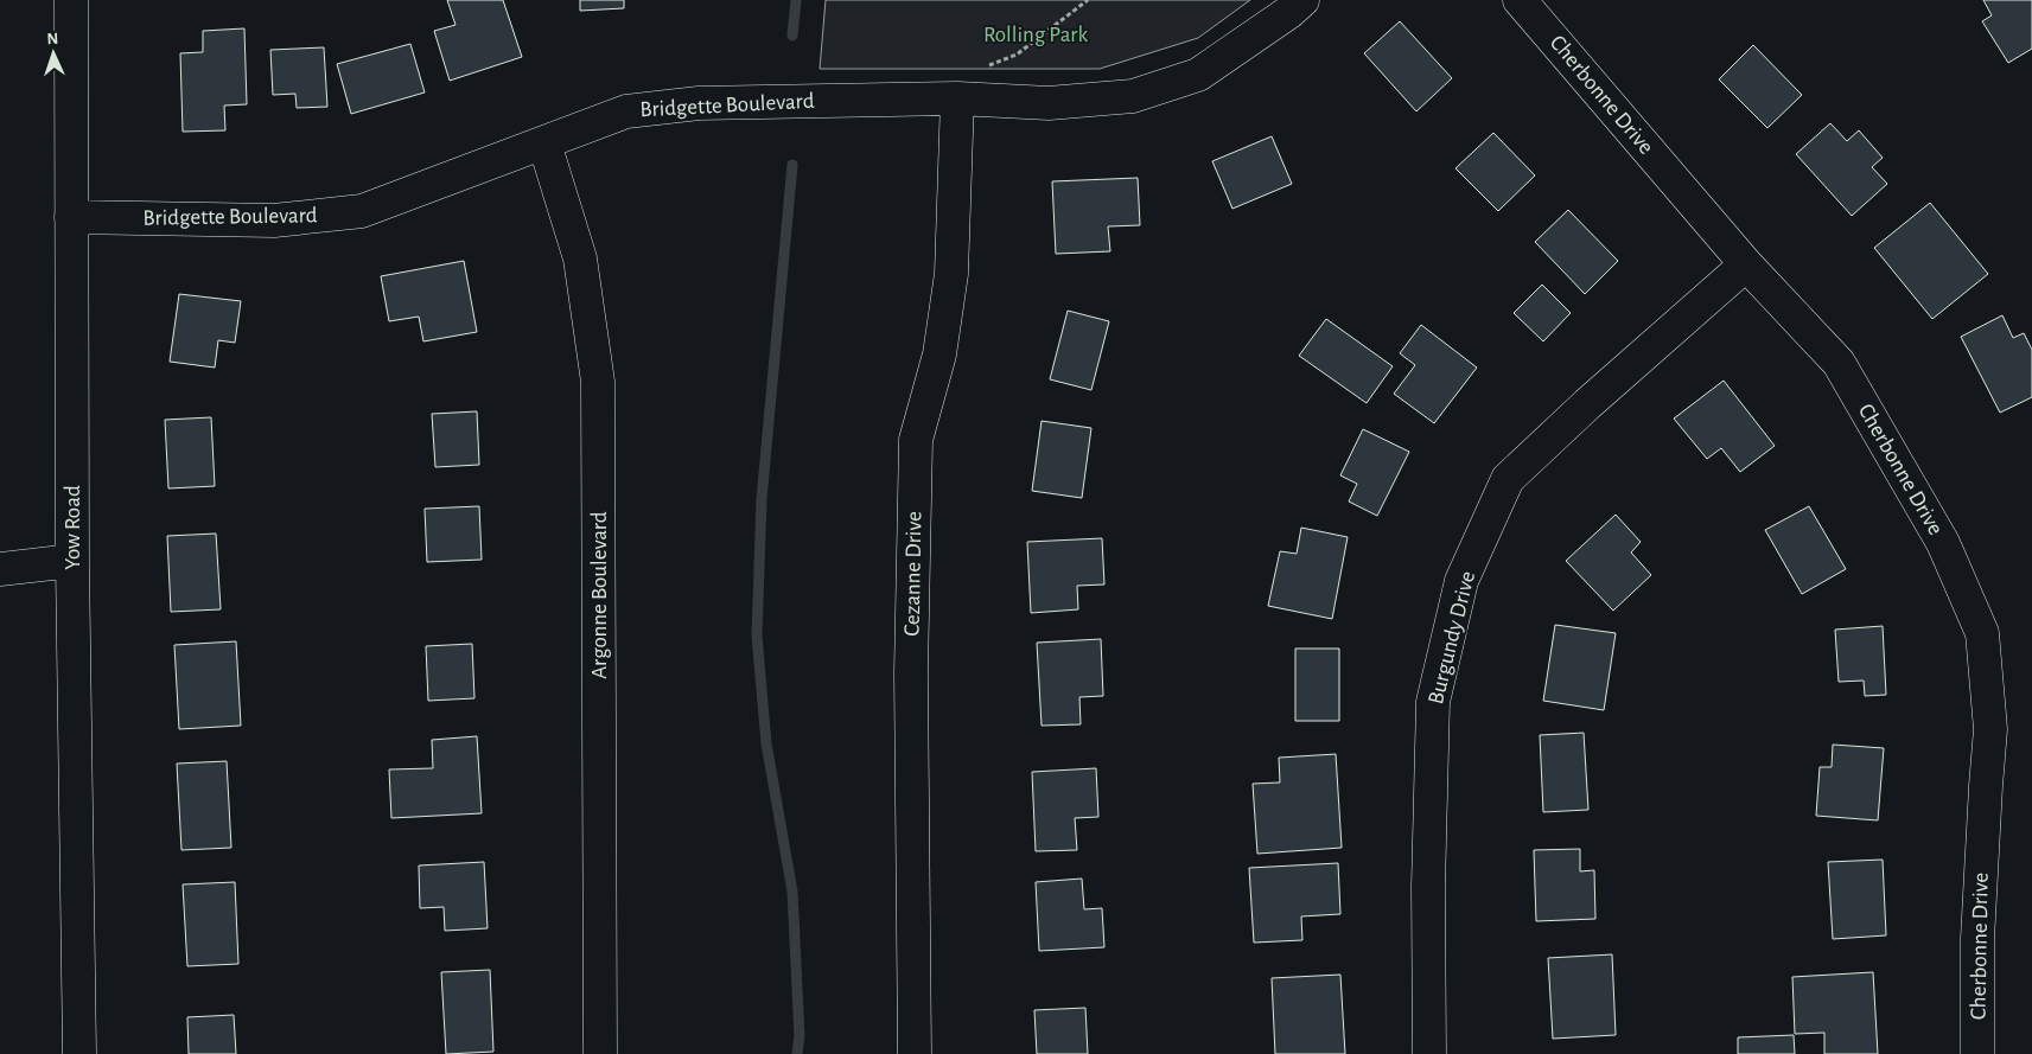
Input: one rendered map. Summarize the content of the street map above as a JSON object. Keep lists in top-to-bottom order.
{
  "streets": {
    "street": [
      "Cherbonne Drive",
      "Bridgette Boulevard",
      "Yow Road",
      "Cezanne Drive",
      "Argonne Boulevard",
      "Burgundy Drive"
    ]
  },
  "crossings": [
    ["Cherbonne Drive", "Burgundy Drive"],
    ["Bridgette Boulevard", "Yow Road"],
    ["Bridgette Boulevard", "Cezanne Drive"],
    ["Bridgette Boulevard", "Argonne Boulevard"]
  ],
  "parks": ["Rolling Park"],
  "north": "top"
}
